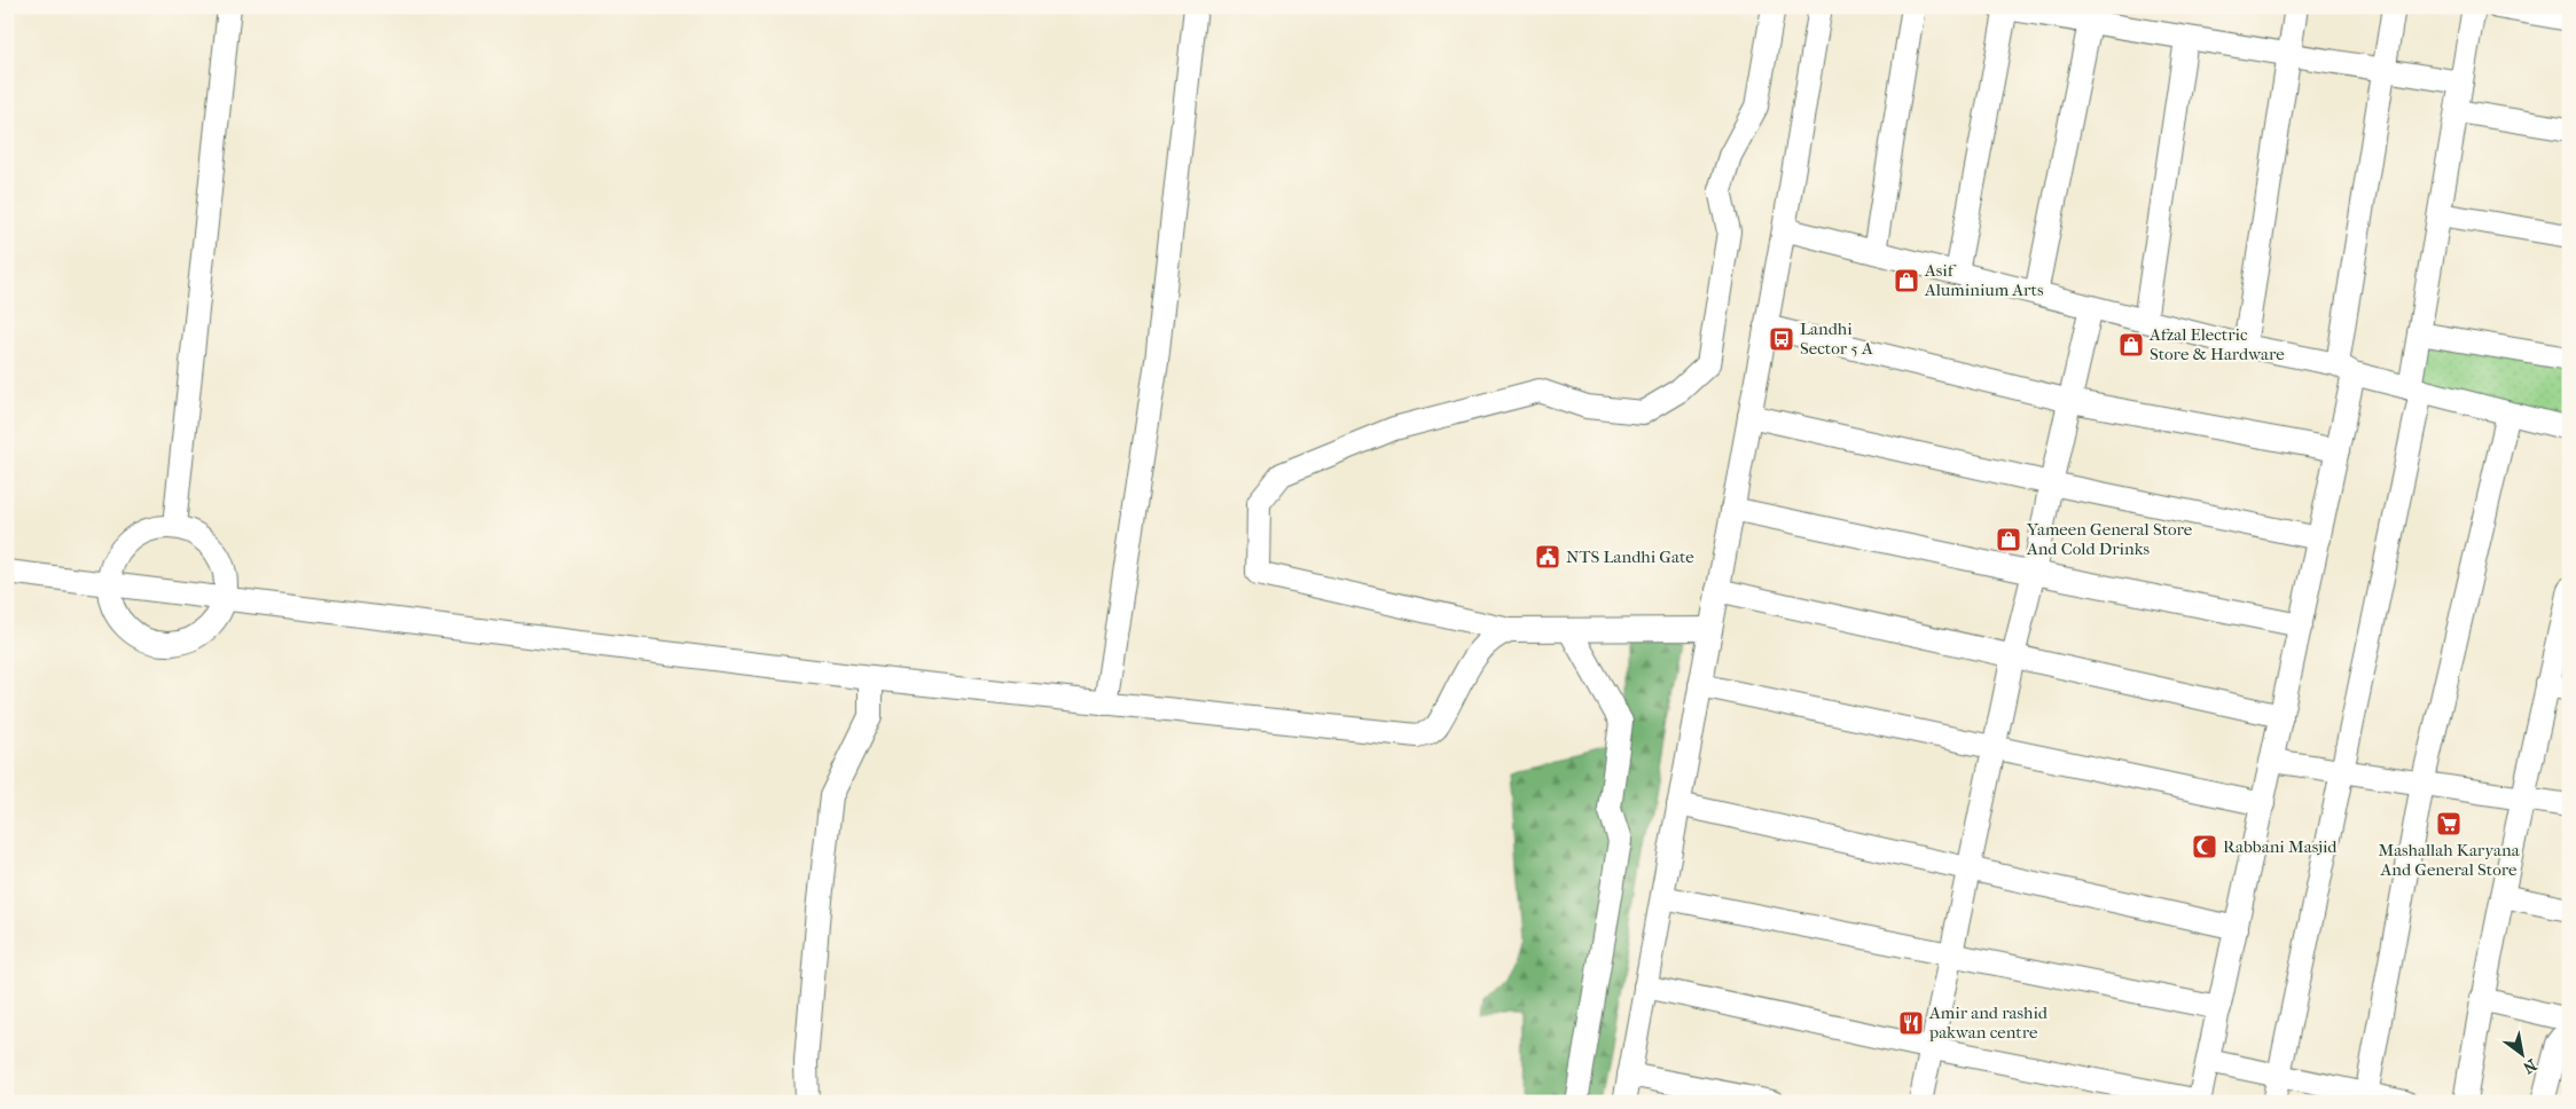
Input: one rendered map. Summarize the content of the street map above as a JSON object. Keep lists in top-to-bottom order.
{
  "places": {
    "shop": ["Asif Aluminium Arts", "Afzal Electric Store & Hardware", "Yameen General Store And Cold Drinks"],
    "bus stop": ["Landhi Sector 5 A"],
    "public building": ["NTS Landhi Gate"],
    "supermarket": ["Mashallah Karyana And General Store"],
    "mosque": ["Rabbani Masjid"],
    "restaurant": ["Amir and rashid pakwan centre"]
  },
  "north": "bottom right"
}
